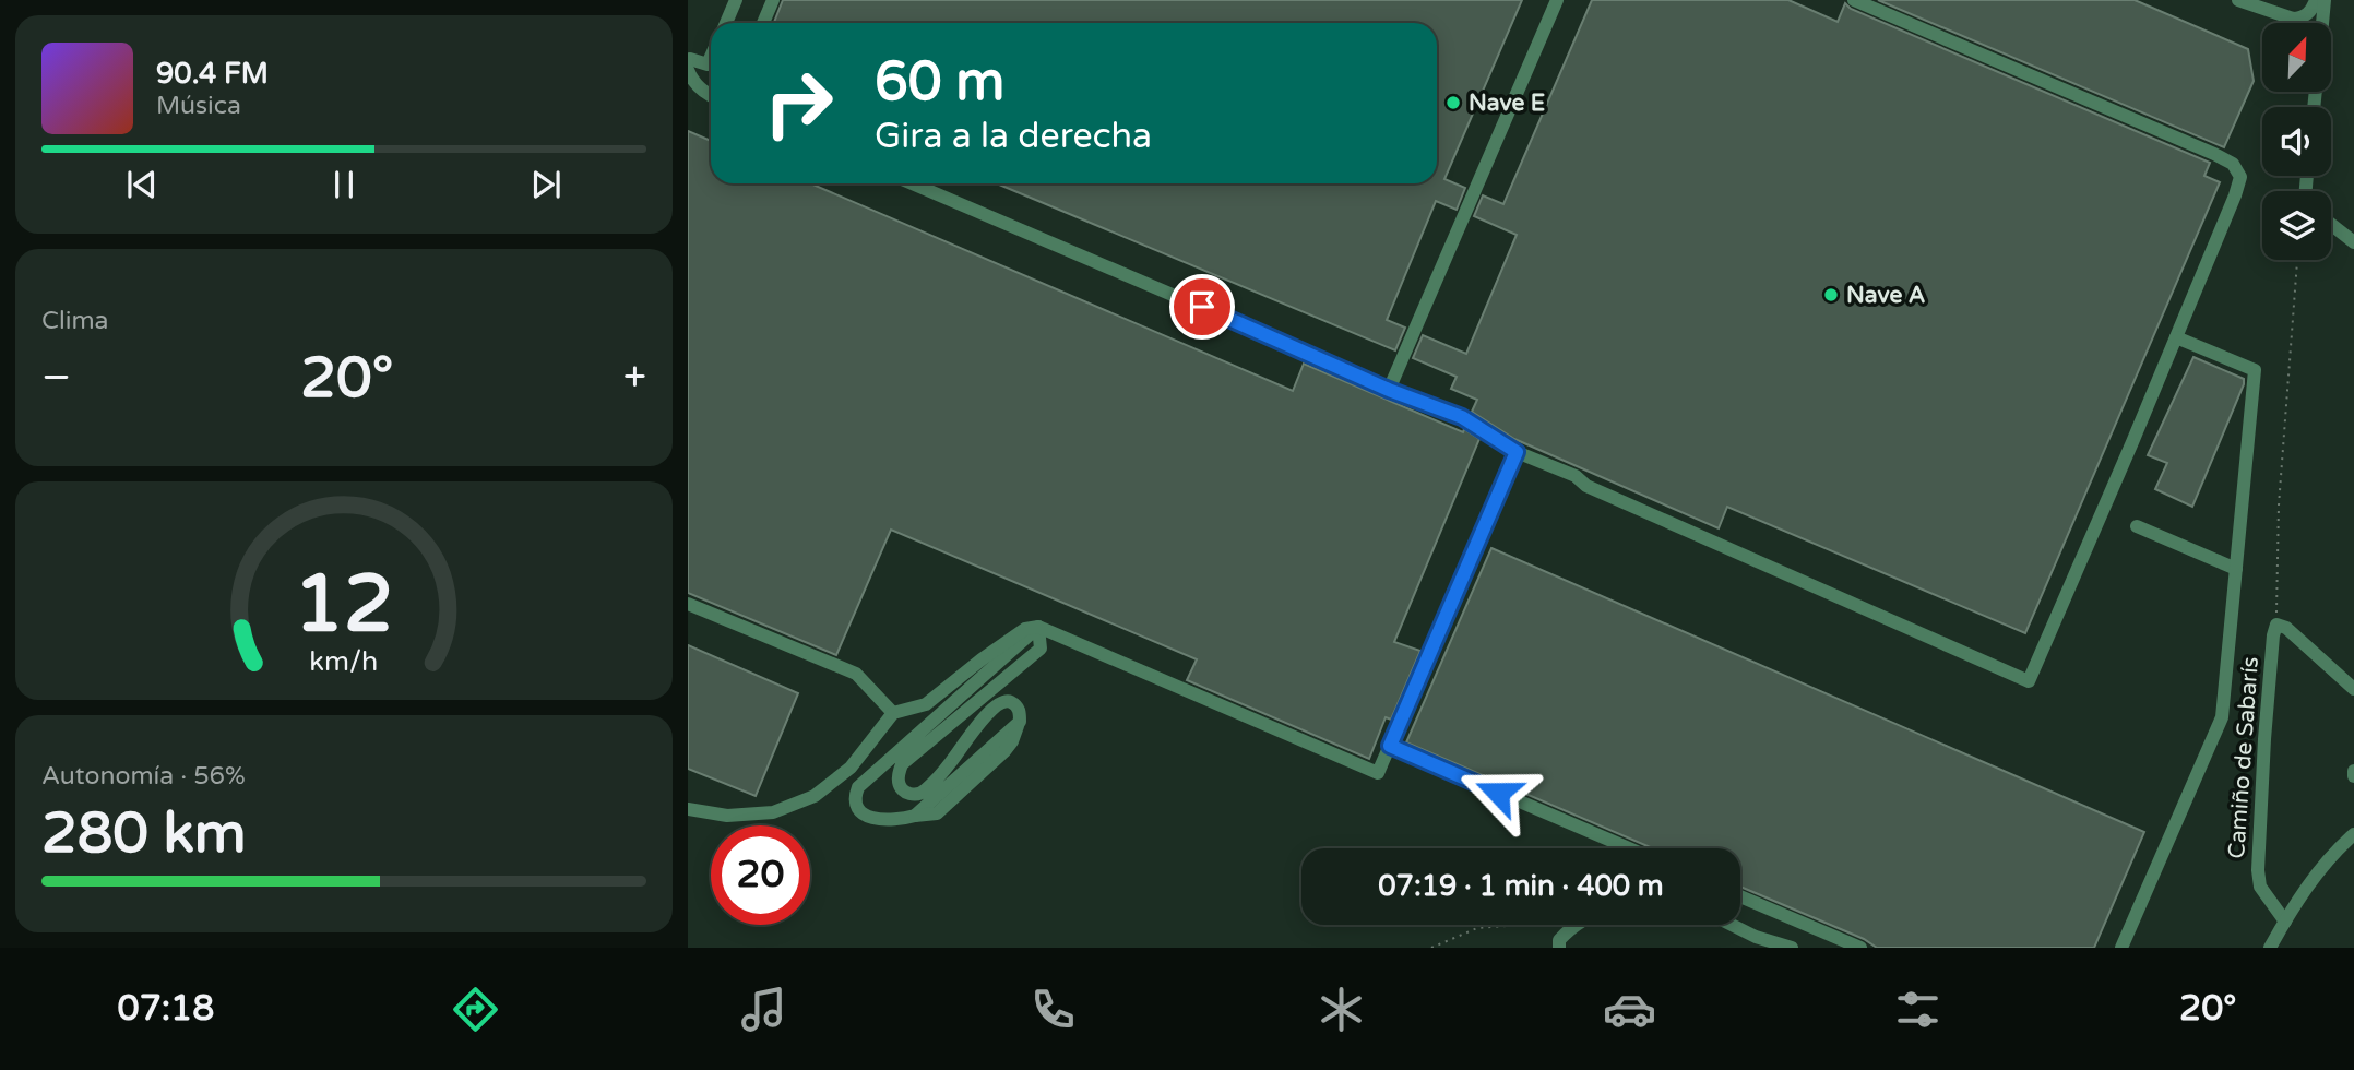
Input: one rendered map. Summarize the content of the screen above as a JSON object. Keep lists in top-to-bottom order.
{
  "streets": {
    "street": ["Camiño de Sabarís"]
  },
  "places": ["Nave E", "Nave A"],
  "north": "top right",
  "page": {
    "turn": ["60 m", "Gira a la derecha"],
    "song": ["90.4 FM", "Música"],
    "tile": [
      "Clima",
      ["Autonomía · 56%", "280 km"]
    ],
    "heat": ["−", "20°", "+"],
    "limit": "20",
    "trip": "07:19 · 1 min · 400 m",
    "tabs": ["07:18", "20°"],
    "gauge": ["12", "km/h"]
  }
}
